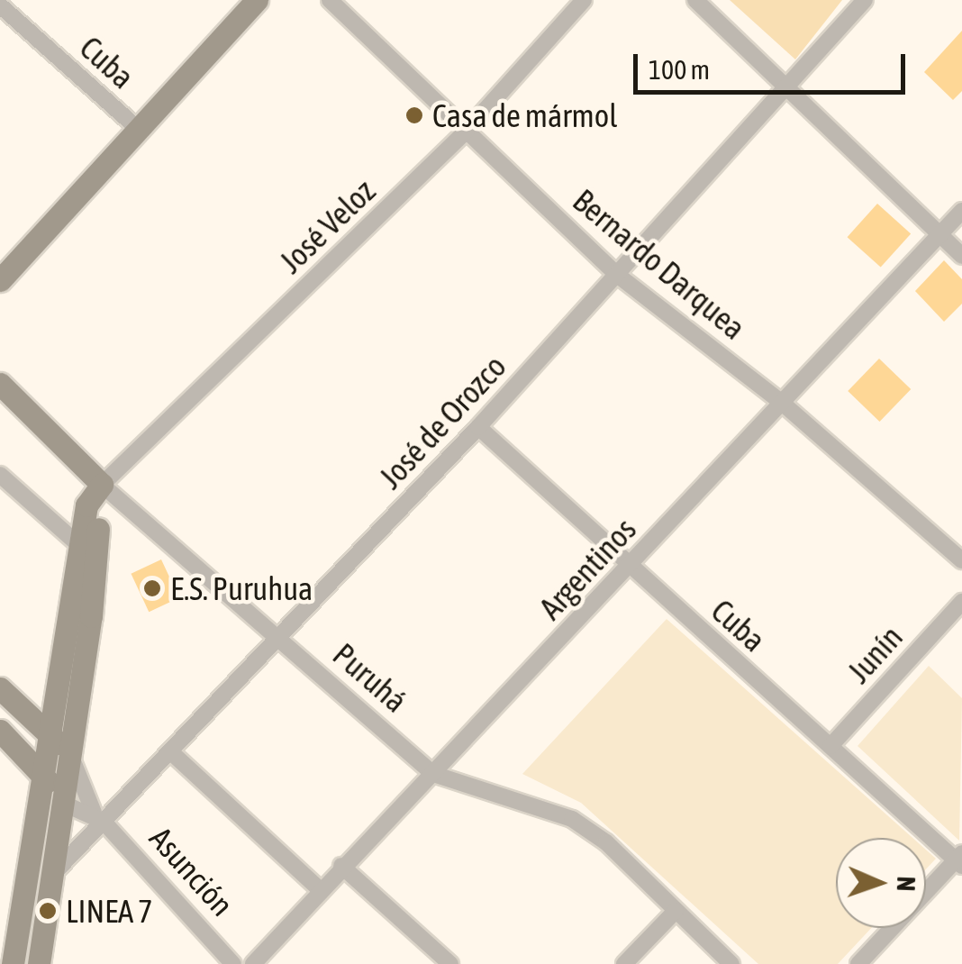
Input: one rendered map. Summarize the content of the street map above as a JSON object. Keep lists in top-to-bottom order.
{
  "streets": {
    "street": [
      "Cuba",
      "José Veloz",
      "Bernardo Darquea",
      "José de Orozco",
      "Argentinos",
      "Junín",
      "Puruhá",
      "Asunción"
    ]
  },
  "crossings": [
    ["Cuba", "José de Orozco"],
    ["Cuba", "Argentinos"],
    ["Cuba", "Junín"],
    ["José Veloz", "Bernardo Darquea"],
    ["José Veloz", "Puruhá"],
    ["Bernardo Darquea", "José de Orozco"],
    ["Bernardo Darquea", "Argentinos"],
    ["José de Orozco", "Puruhá"],
    ["José de Orozco", "Asunción"],
    ["Argentinos", "Puruhá"]
  ],
  "places": ["Casa de mármol", "E.S. Puruhua", "LINEA 7"],
  "scale_bar": "100 m",
  "north": "right"
}
